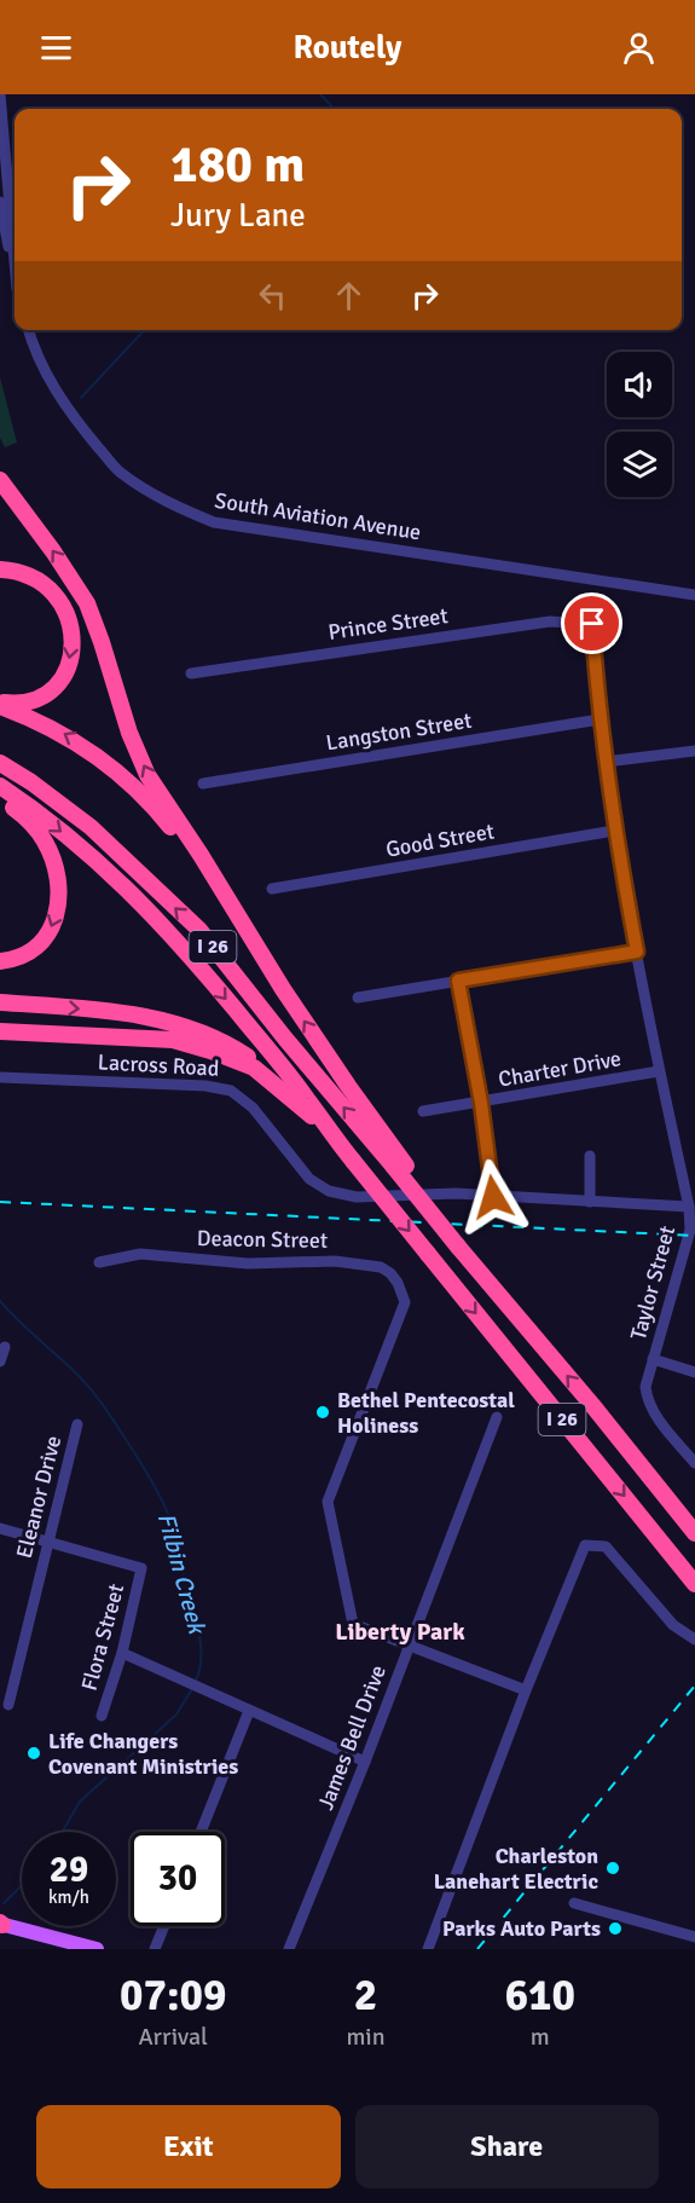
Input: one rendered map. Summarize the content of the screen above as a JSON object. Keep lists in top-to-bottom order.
{
  "streets": {
    "highway": ["I 26"],
    "street": [
      "South Aviation Avenue",
      "Prince Street",
      "Langston Street",
      "Good Street",
      "Lacross Road",
      "Charter Drive",
      "Deacon Street",
      "Taylor Street",
      "Eleanor Drive",
      "Flora Street",
      "James Bell Drive"
    ]
  },
  "crossings": [
    ["Prince Street", "Taylor Street"],
    ["Langston Street", "Taylor Street"],
    ["Good Street", "Taylor Street"],
    ["Lacross Road", "Taylor Street"],
    ["Charter Drive", "Taylor Street"],
    ["Deacon Street", "James Bell Drive"],
    ["Eleanor Drive", "Flora Street"]
  ],
  "districts": ["Liberty Park"],
  "water": ["Filbin Creek"],
  "places": [
    "Bethel Pentecostal Holiness",
    "Life Changers Covenant Ministries",
    "Charleston Lanehart Electric",
    "Parks Auto Parts"
  ],
  "page": {
    "header": "Routely",
    "turn": ["180 m", "Jury Lane"],
    "speed": "29 km/h",
    "limit": "30",
    "eta": [
      "07:09",
      "Arrival",
      "2",
      "min",
      "610",
      "m"
    ],
    "buttons": ["Exit", "Share"]
  }
}
